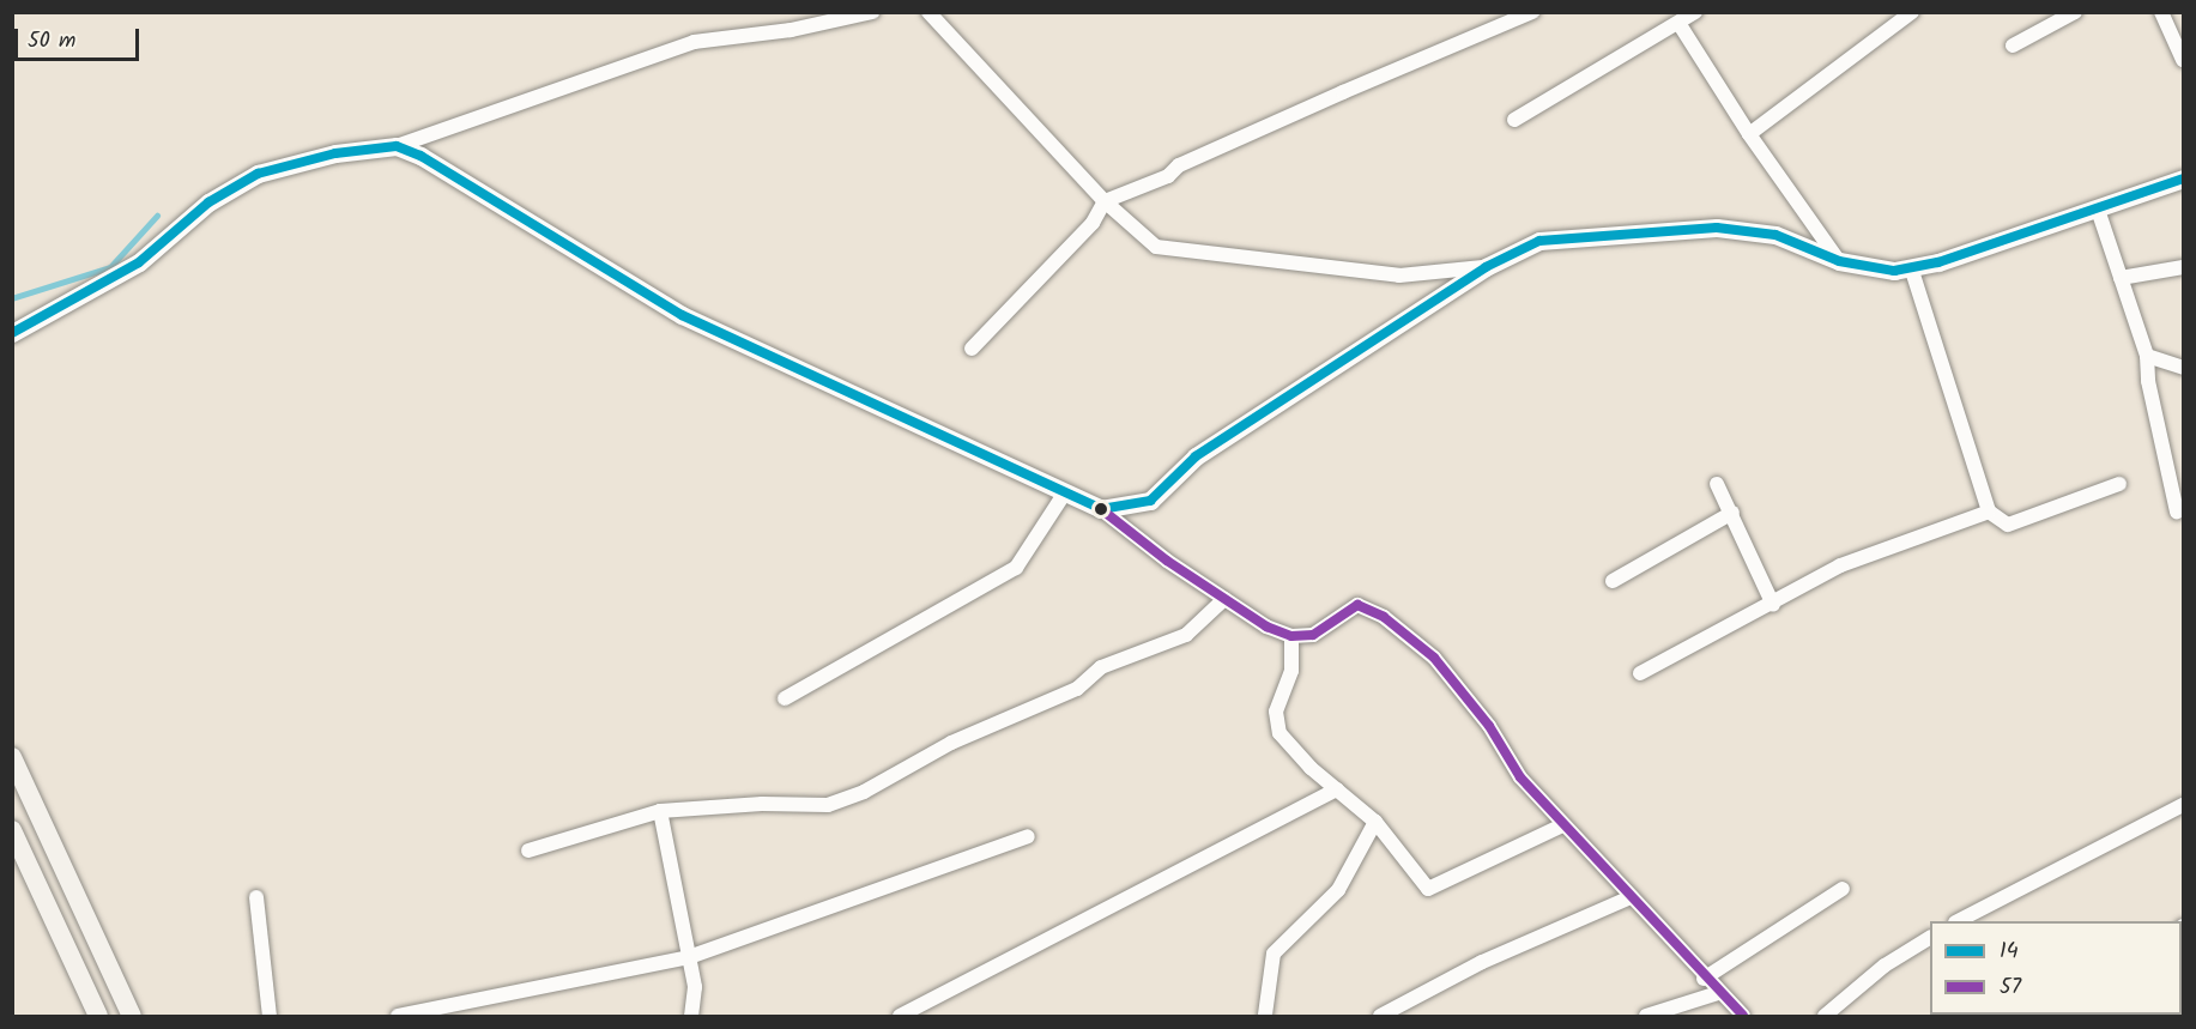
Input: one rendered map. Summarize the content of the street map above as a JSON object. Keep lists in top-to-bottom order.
{
  "lines": ["transit line 14", "transit line 57"],
  "legend": ["14", "57"],
  "scale_bar": "50 m"
}
